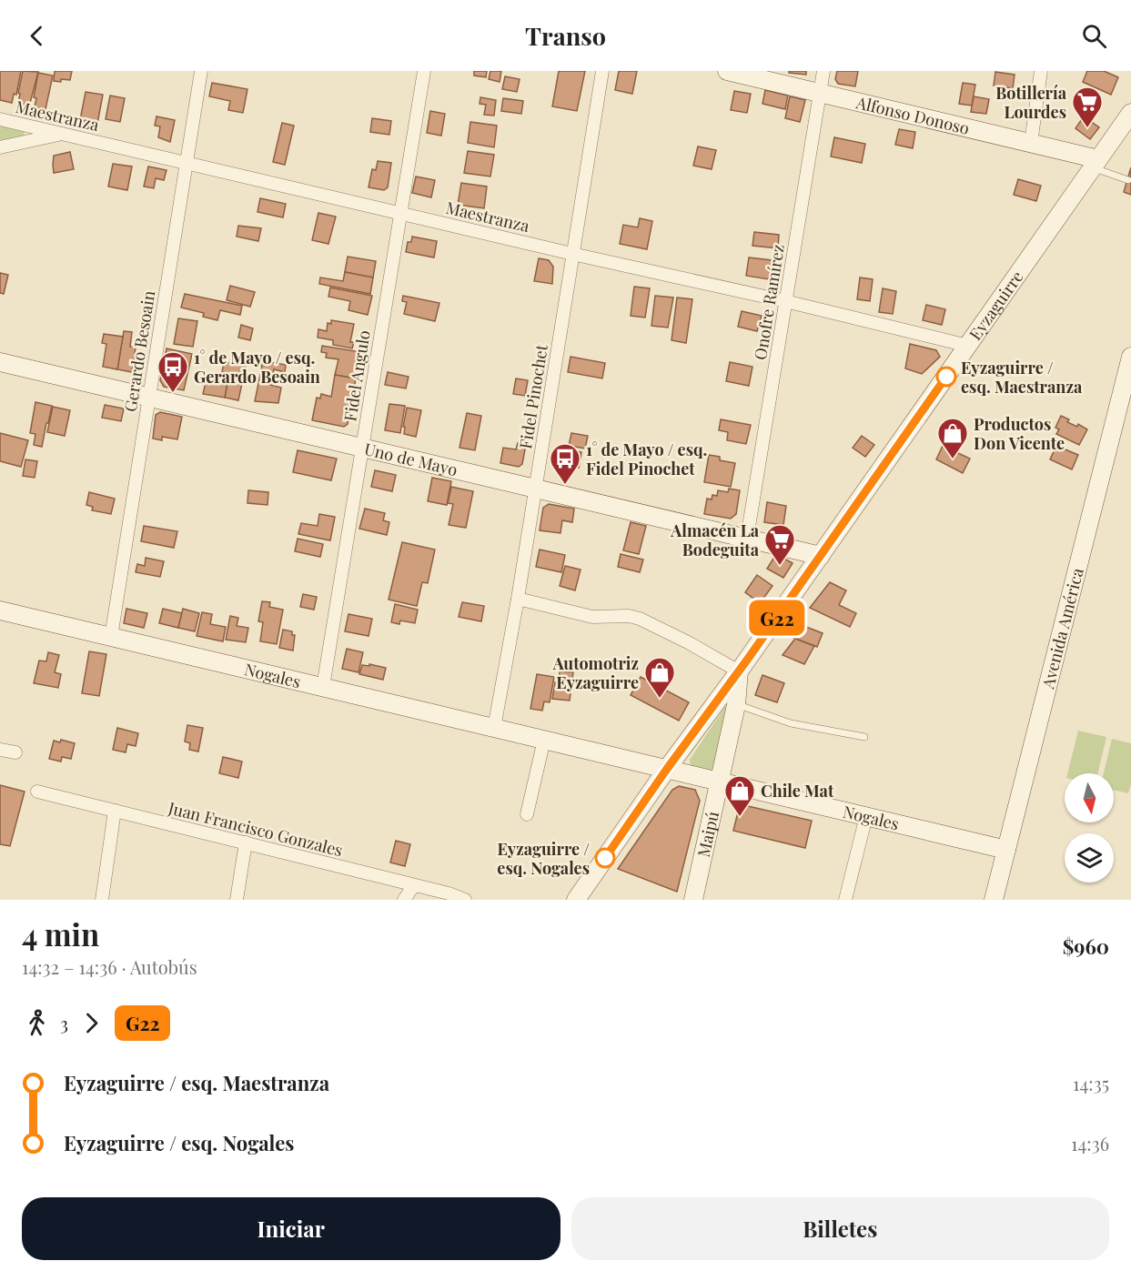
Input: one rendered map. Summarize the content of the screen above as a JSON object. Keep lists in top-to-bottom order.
{
  "streets": {
    "street": [
      "Alfonso Donoso",
      "Maestranza",
      "Onofre Ramírez",
      "Eyzaguirre",
      "Gerardo Besoain",
      "Fidel Angulo",
      "Fidel Pinochet",
      "Uno de Mayo",
      "Avenida América",
      "Nogales",
      "Juan Francisco Gonzales",
      "Maipú"
    ]
  },
  "crossings": [
    ["Alfonso Donoso", "Onofre Ramírez"],
    ["Alfonso Donoso", "Eyzaguirre"],
    ["Maestranza", "Onofre Ramírez"],
    ["Maestranza", "Eyzaguirre"],
    ["Maestranza", "Gerardo Besoain"],
    ["Maestranza", "Fidel Angulo"],
    ["Maestranza", "Fidel Pinochet"],
    ["Onofre Ramírez", "Uno de Mayo"],
    ["Eyzaguirre", "Uno de Mayo"],
    ["Eyzaguirre", "Nogales"],
    ["Eyzaguirre", "Maipú"],
    ["Gerardo Besoain", "Uno de Mayo"],
    ["Gerardo Besoain", "Nogales"],
    ["Fidel Angulo", "Uno de Mayo"],
    ["Fidel Angulo", "Nogales"],
    ["Fidel Pinochet", "Uno de Mayo"],
    ["Fidel Pinochet", "Nogales"],
    ["Avenida América", "Nogales"],
    ["Nogales", "Maipú"]
  ],
  "places": {
    "supermarket": ["Botillería Lourdes", "Almacén La Bodeguita"],
    "other": ["Eyzaguirre / esq. Maestranza", "Eyzaguirre / esq. Nogales"],
    "bus stop": ["1° de Mayo / esq. Gerardo Besoain", "1° de Mayo / esq. Fidel Pinochet"],
    "shop": ["Productos Don Vicente", "Automotriz Eyzaguirre", "Chile Mat"]
  },
  "lines": ["bus line G22"],
  "north": "bottom",
  "page": {
    "header": "Transo",
    "on_map": "G22",
    "heading": ["4 min", "14:32 – 14:36 · Autobús", "$960"],
    "legs": ["3", "G22"],
    "list": [
      {
        "name": "Eyzaguirre / esq. Maestranza",
        "value": "14:35"
      },
      {
        "name": "Eyzaguirre / esq. Nogales",
        "value": "14:36"
      }
    ],
    "buttons": ["Iniciar", "Billetes"]
  }
}
